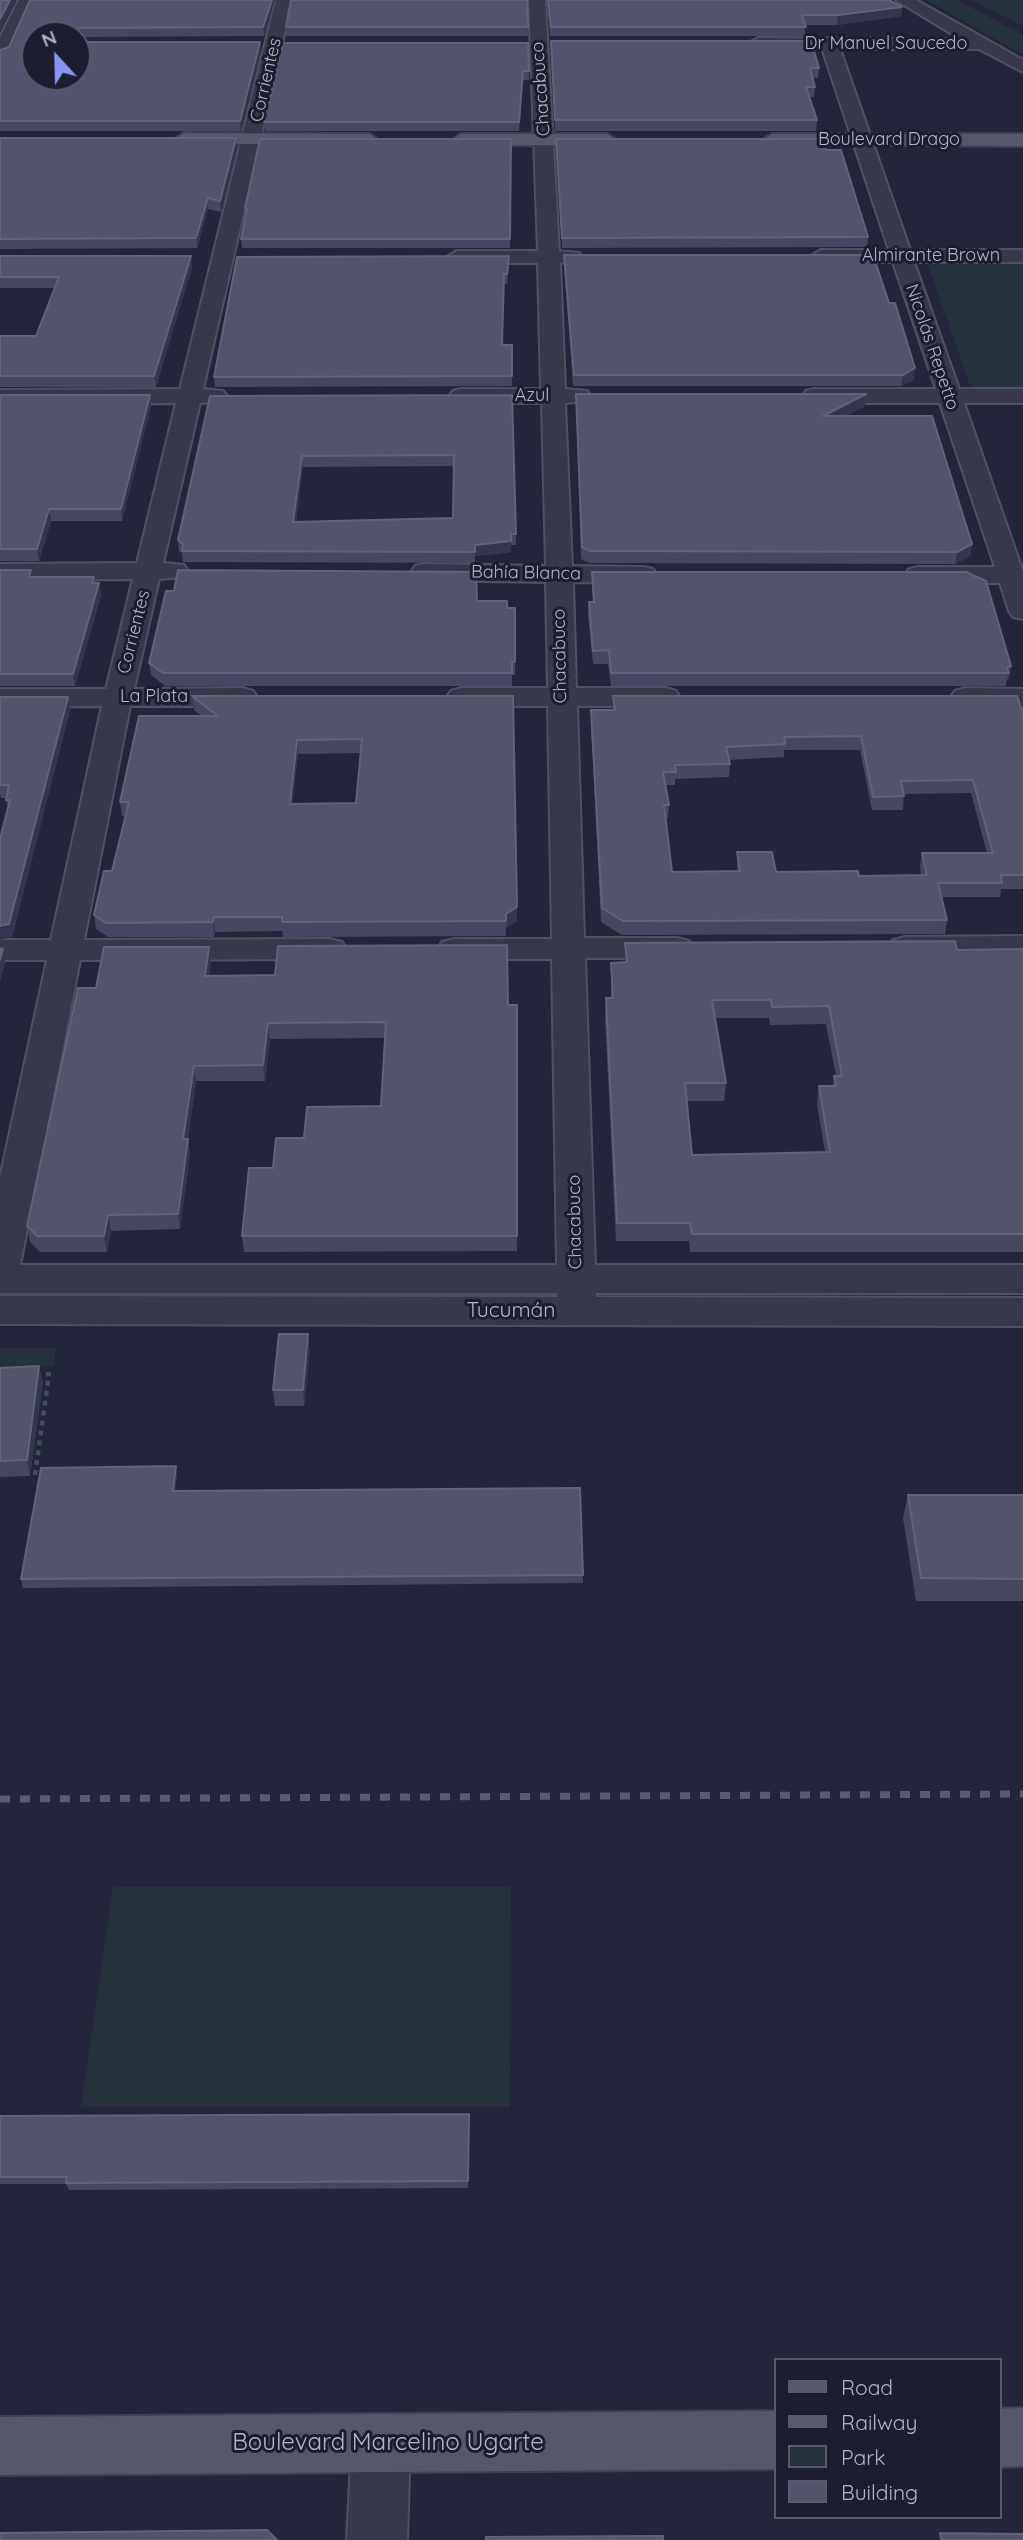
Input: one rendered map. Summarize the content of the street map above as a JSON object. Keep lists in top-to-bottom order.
{
  "streets": {
    "main road": ["Boulevard Drago", "Boulevard Marcelino Ugarte"],
    "street": [
      "Dr Manuel Saucedo",
      "Corrientes",
      "Chacabuco",
      "Almirante Brown",
      "Nicolás Repetto",
      "Azul",
      "Bahía Blanca",
      "La Plata",
      "Tucumán"
    ]
  },
  "crossings": [
    ["Dr Manuel Saucedo", "Nicolás Repetto"],
    ["Corrientes", "La Plata"],
    ["Chacabuco", "Azul"],
    ["Chacabuco", "Bahía Blanca"],
    ["Chacabuco", "Tucumán"],
    ["Boulevard Drago", "Nicolás Repetto"],
    ["Almirante Brown", "Nicolás Repetto"]
  ],
  "legend": [
    "Road",
    "Railway",
    "Park",
    "Building"
  ],
  "north": "top"
}
